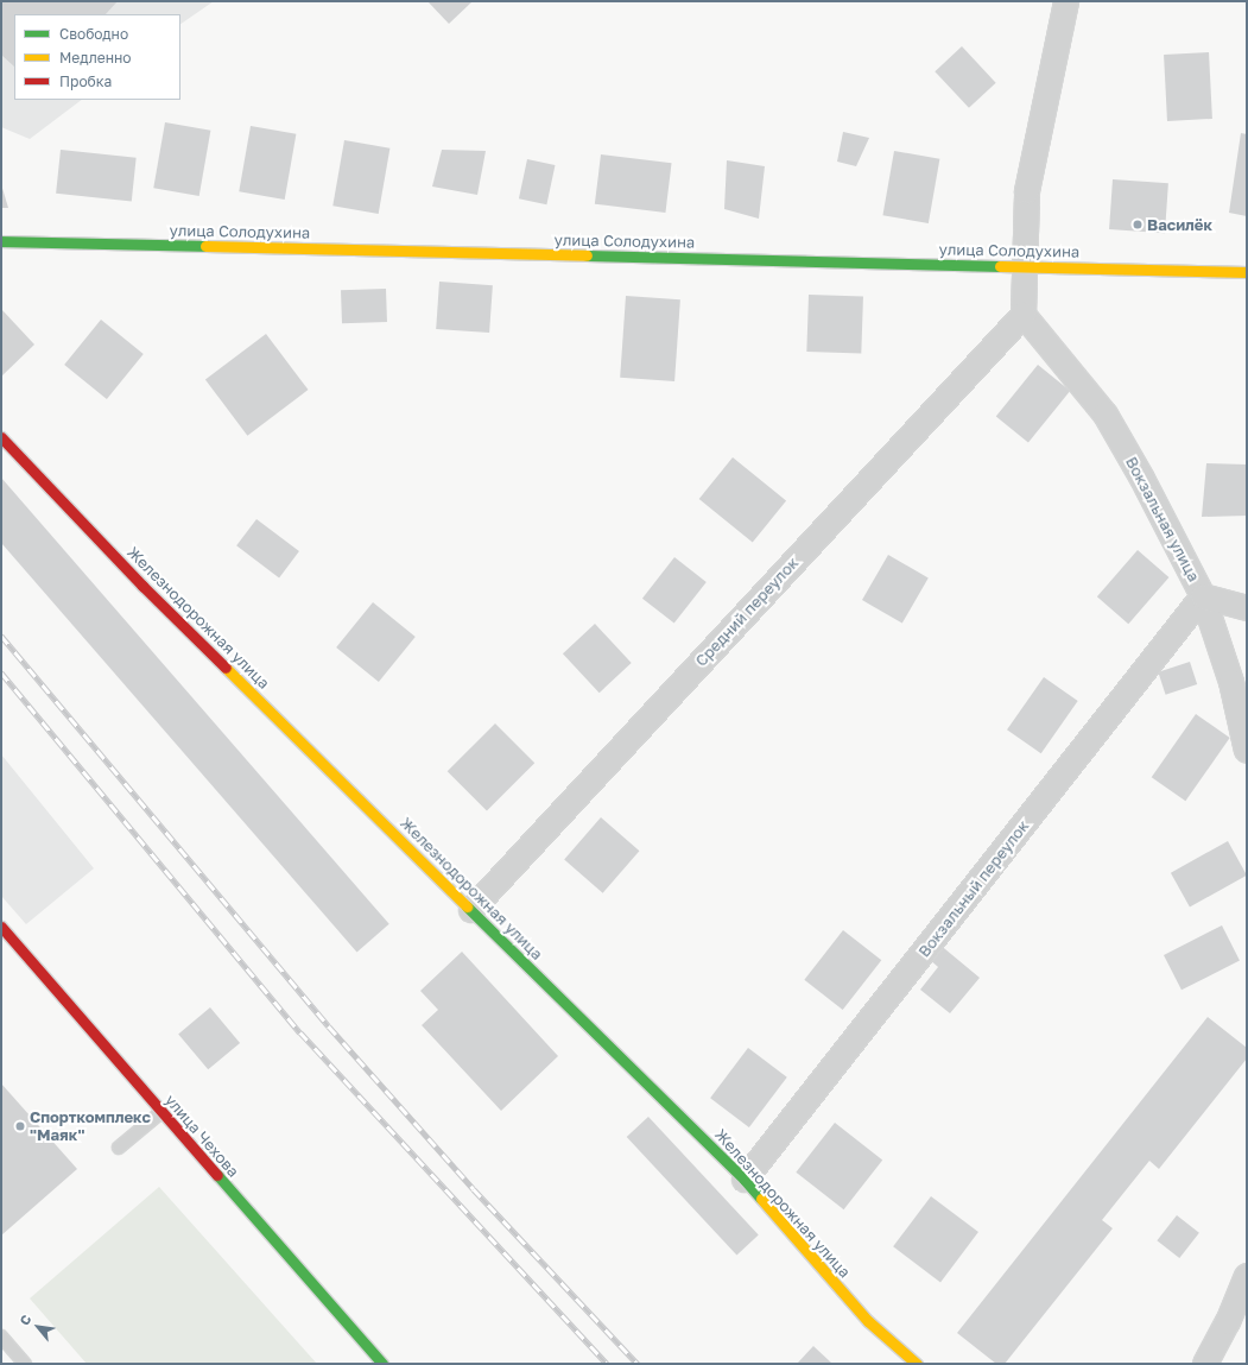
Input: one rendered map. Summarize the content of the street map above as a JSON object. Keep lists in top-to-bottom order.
{
  "streets": {
    "street": [
      "улица Солодухина",
      "Вокзальная улица",
      "Средний переулок",
      "Железнодорожная улица",
      "Вокзальный переулок",
      "улица Чехова"
    ]
  },
  "crossings": [
    ["Вокзальная улица", "Средний переулок"],
    ["Вокзальная улица", "Вокзальный переулок"],
    ["Средний переулок", "Железнодорожная улица"],
    ["Железнодорожная улица", "Вокзальный переулок"]
  ],
  "places": ["Василёк", "Спорткомплекс \"Маяк\""],
  "legend": ["Свободно", "Медленно", "Пробка"],
  "north": "top left"
}
